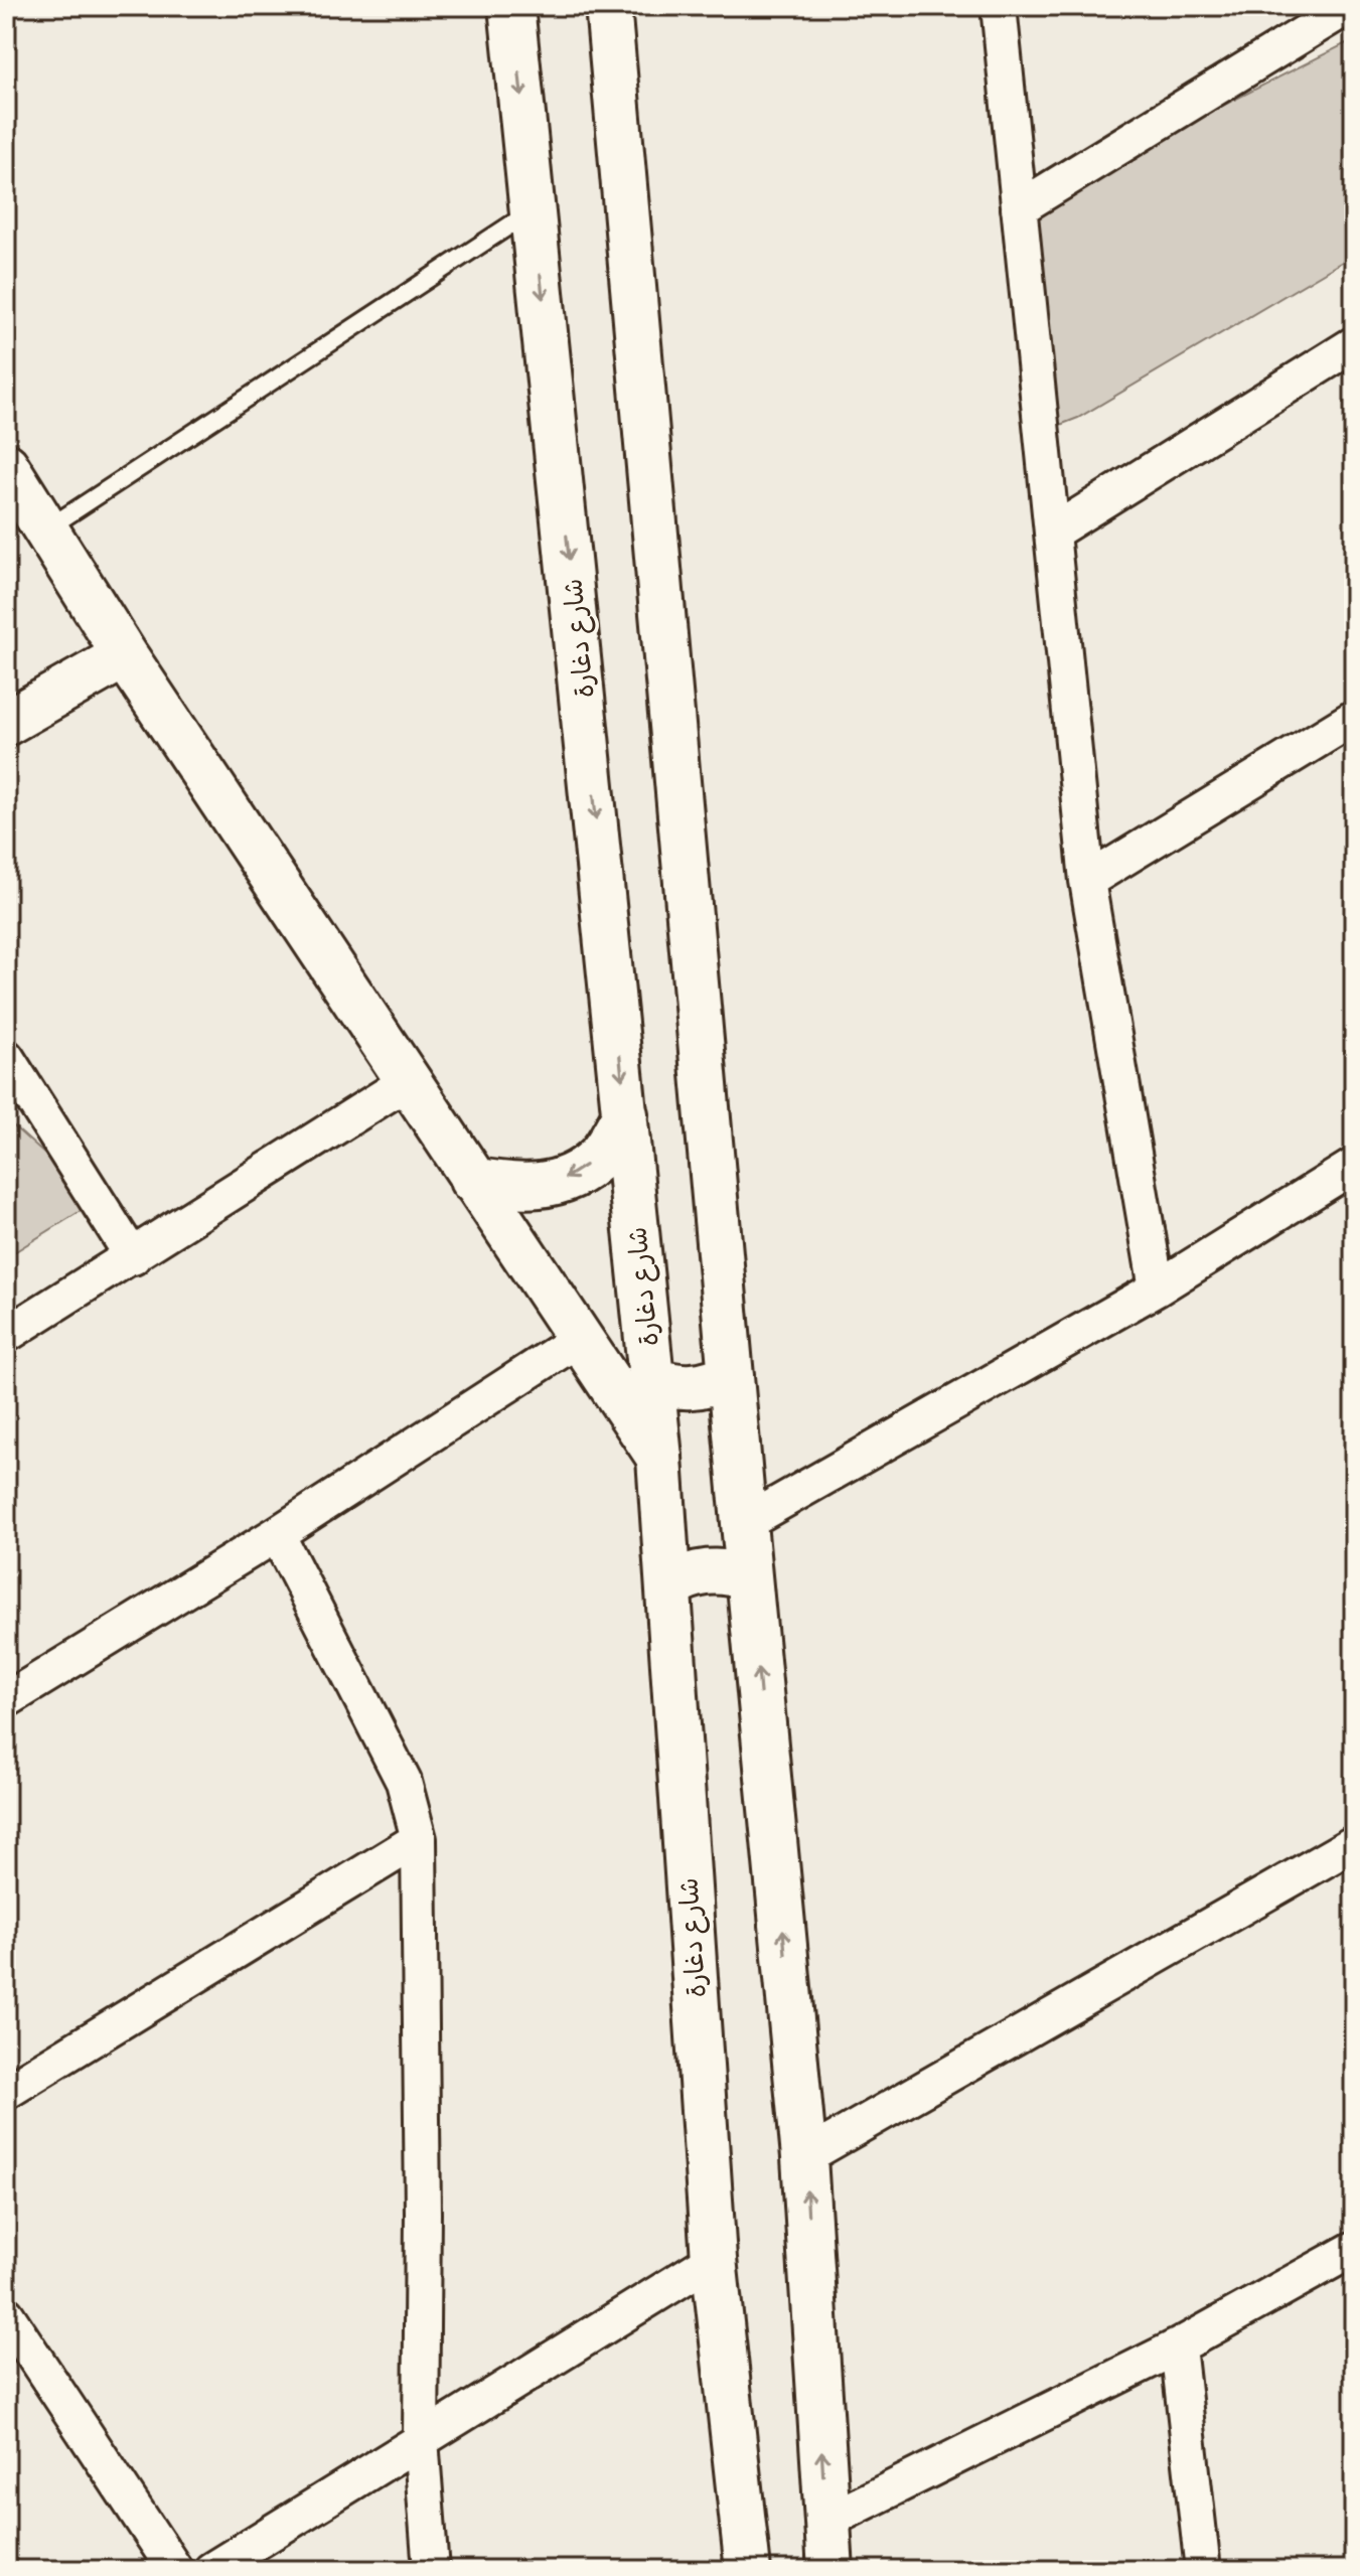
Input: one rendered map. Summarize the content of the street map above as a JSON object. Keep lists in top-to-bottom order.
{
  "streets": {
    "main road": ["شارع دغارة"]
  }
}
